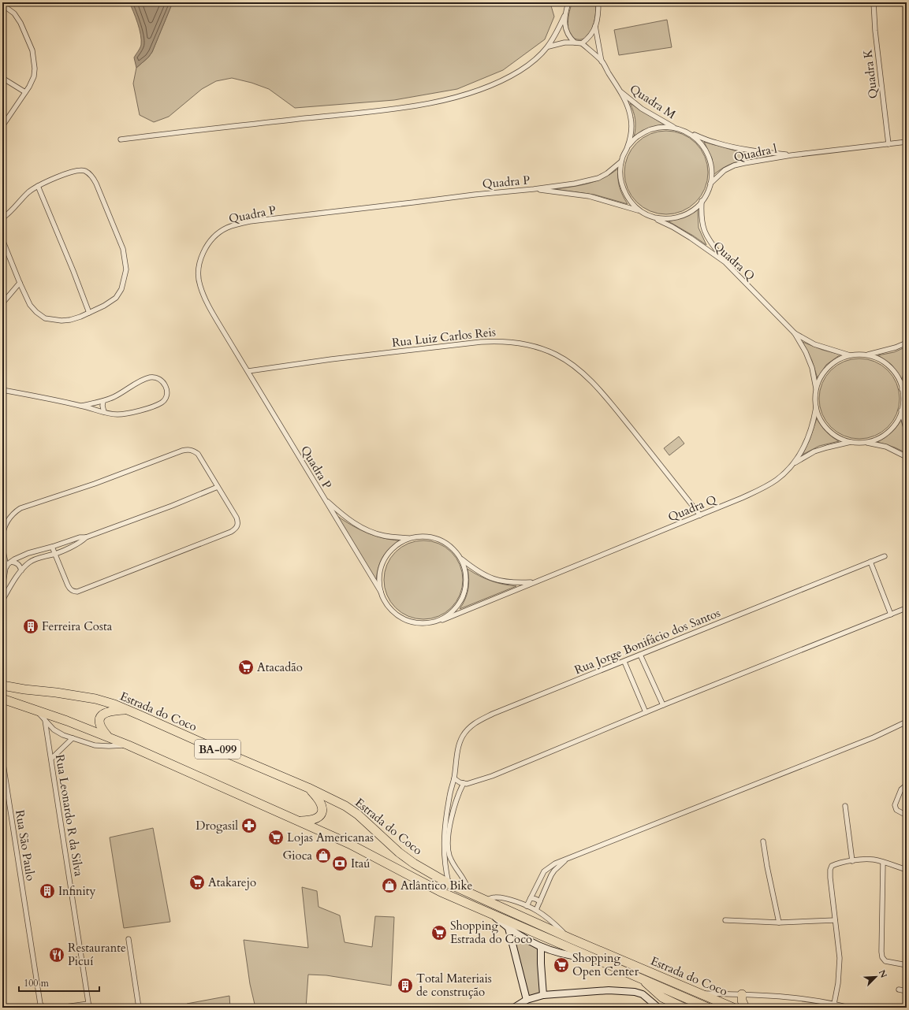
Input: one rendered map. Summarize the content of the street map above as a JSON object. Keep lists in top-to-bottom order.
{
  "streets": {
    "highway": ["Estrada do Coco", "BA-099"],
    "street": [
      "Quadra K",
      "Quadra M",
      "Quadra l",
      "Quadra P",
      "Quadra Q",
      "Rua Luiz Carlos Reis",
      "Rua Jorge Bonifácio dos Santos",
      "Rua Leonardo R da Silva",
      "Rua São Paulo"
    ]
  },
  "crossings": [
    ["Quadra M", "Quadra l"],
    ["Quadra M", "Quadra P"],
    ["Quadra M", "Quadra Q"],
    ["Quadra l", "Quadra P"],
    ["Quadra l", "Quadra Q"],
    ["Quadra P", "Quadra Q"],
    ["Quadra P", "Rua Luiz Carlos Reis"],
    ["Quadra Q", "Rua Luiz Carlos Reis"]
  ],
  "places": {
    "building": ["Ferreira Costa", "Infinity", "Total Materiais de construção"],
    "supermarket": [
      "Atacadão",
      "Lojas Americanas",
      "Atakarejo",
      "Shopping Estrada do Coco",
      "Shopping Open Center"
    ],
    "pharmacy": ["Drogasil"],
    "shop": ["Gioca", "Atlântico Bike"],
    "bank": ["Itaú"],
    "restaurant": ["Restaurante Picuí"]
  },
  "scale_bar": "100 m",
  "north": "top right"
}
